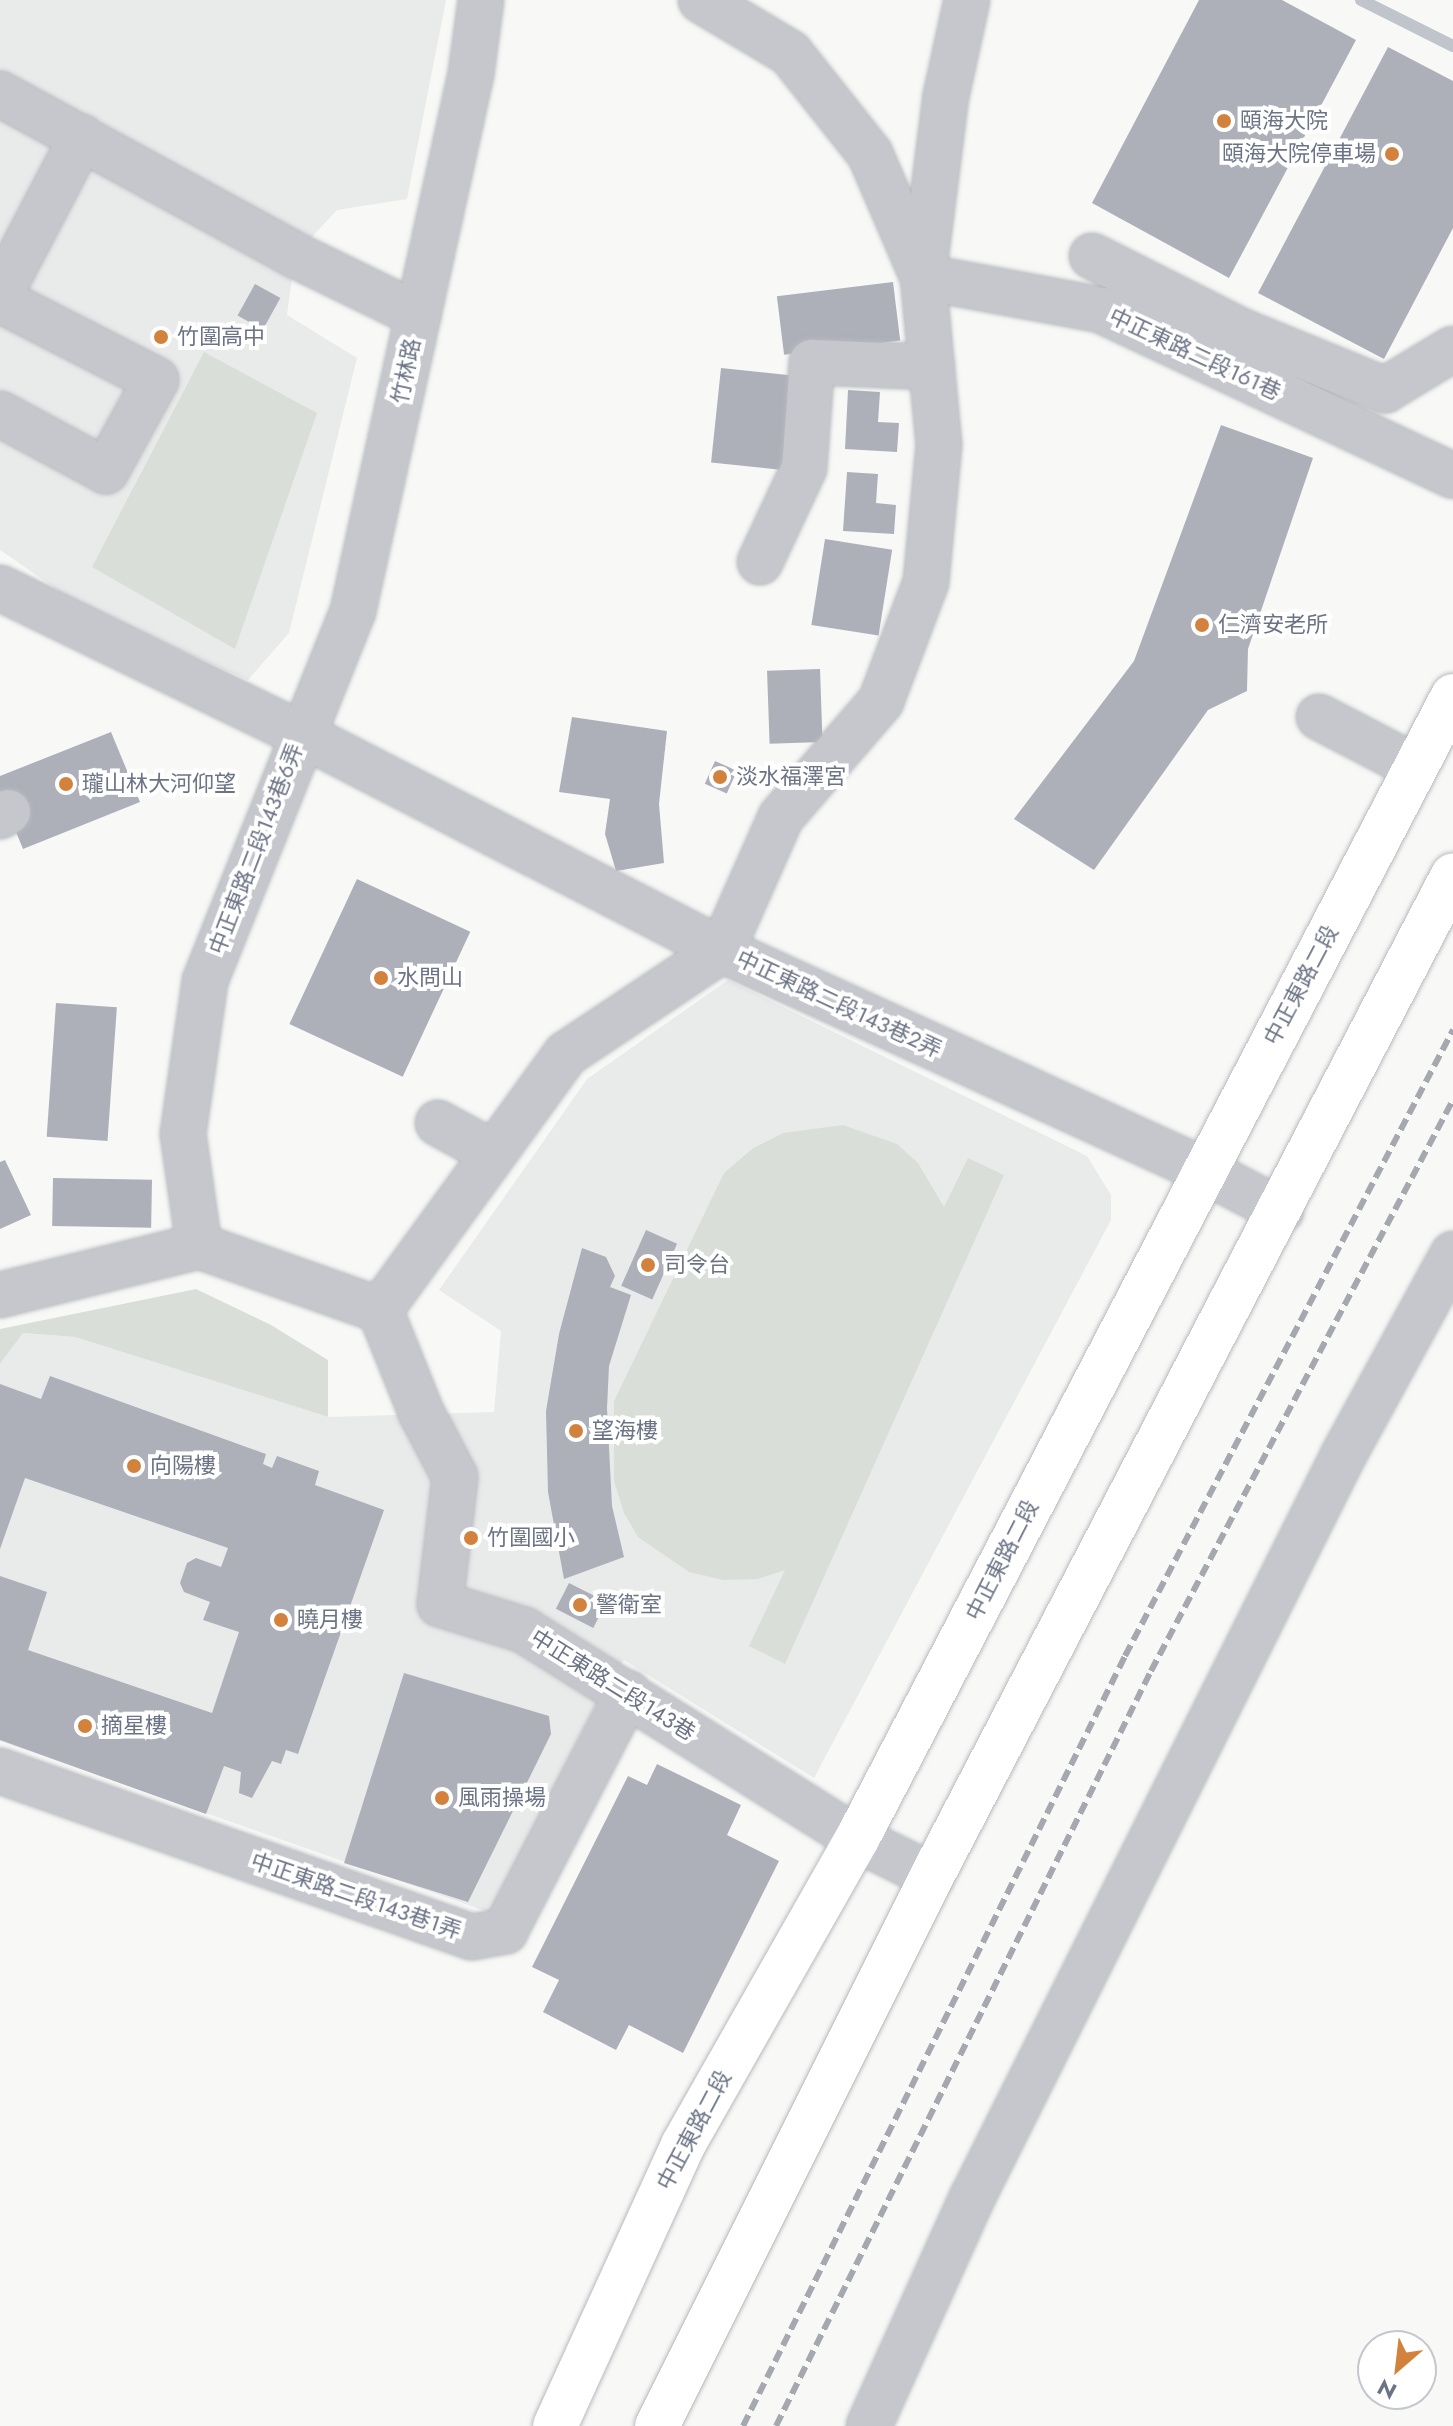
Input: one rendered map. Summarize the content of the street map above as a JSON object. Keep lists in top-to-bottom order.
{
  "streets": {
    "main road": ["中正東路二段"],
    "street": [
      "中正東路二段161巷",
      "竹林路",
      "中正東路二段143巷6弄",
      "中正東路二段143巷2弄",
      "中正東路二段143巷",
      "中正東路二段143巷1弄"
    ]
  },
  "crossings": [
    ["竹林路", "中正東路二段143巷6弄"],
    ["中正東路二段", "中正東路二段143巷2弄"],
    ["中正東路二段", "中正東路二段143巷"],
    ["中正東路二段143巷2弄", "中正東路二段143巷"],
    ["中正東路二段143巷", "中正東路二段143巷1弄"]
  ],
  "places": [
    "頤海大院",
    "頤海大院停車場",
    "竹圍高中",
    "仁濟安老所",
    "淡水福澤宮",
    "瓏山林大河仰望",
    "水問山",
    "司令台",
    "望海樓",
    "向陽樓",
    "竹圍國小",
    "警衛室",
    "曉月樓",
    "摘星樓",
    "風雨操場"
  ],
  "north": "bottom left"
}
